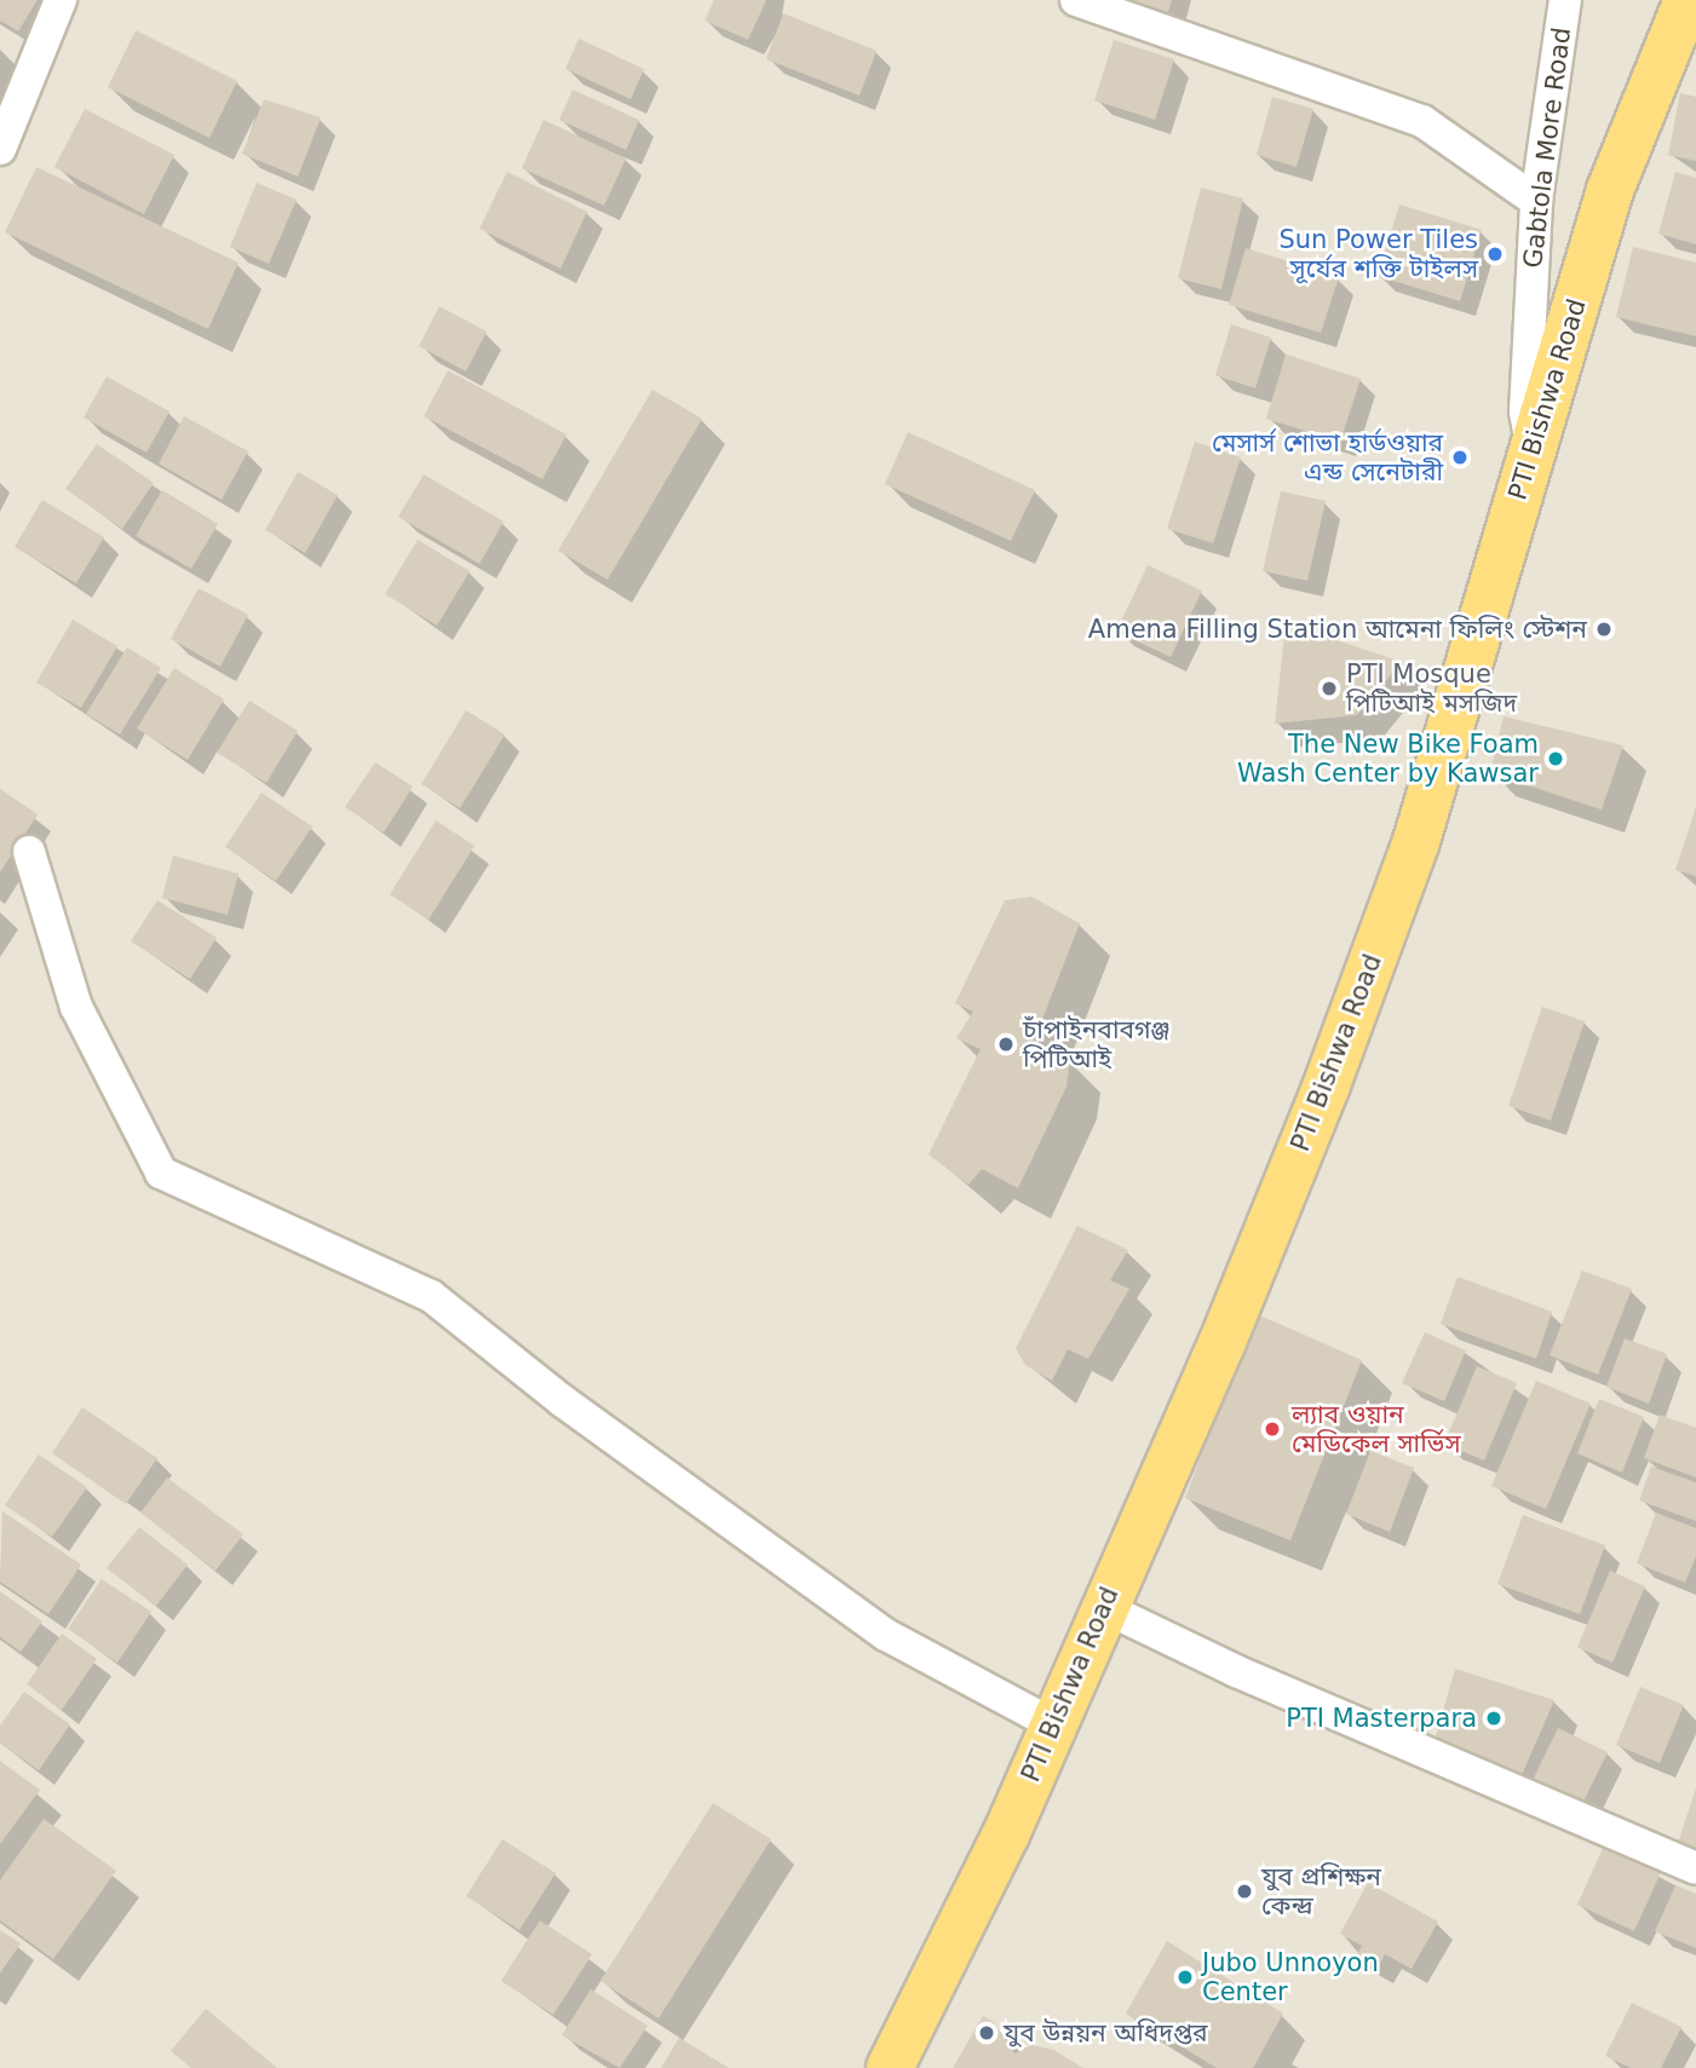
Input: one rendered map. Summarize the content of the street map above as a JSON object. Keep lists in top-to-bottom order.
{
  "streets": {
    "highway": ["PTI Bishwa Road"],
    "street": ["Gabtola More Road"]
  },
  "crossings": [
    ["Gabtola More Road", "PTI Bishwa Road"]
  ],
  "places": [
    "Sun Power Tiles সূর্যের শক্তি টাইলস",
    "মেসার্স শোভা হার্ডওয়ার এন্ড সেনেটারী",
    "Amena Filling Station আমেনা ফিলিং স্টেশন",
    "PTI Mosque পিটিআই মসজিদ",
    "The New Bike Foam Wash Center by Kawsar",
    "চাঁপাইনবাবগঞ্জ পিটিআই",
    "ল্যাব ওয়ান মেডিকেল সার্ভিস",
    "PTI Masterpara",
    "যুব প্রশিক্ষন কেন্দ্র",
    "Jubo Unnoyon Center",
    "যুব উন্নয়ন অধিদপ্তর"
  ]
}
